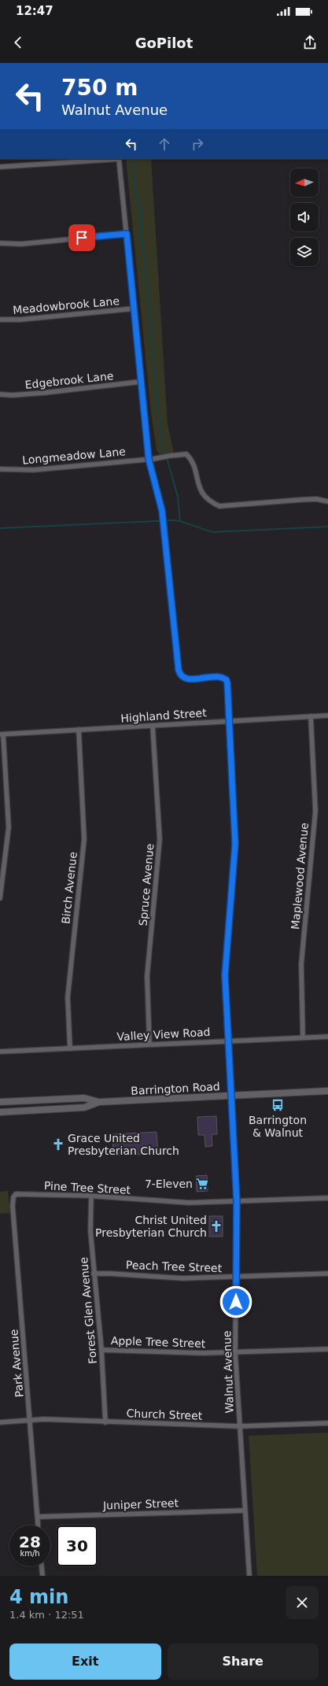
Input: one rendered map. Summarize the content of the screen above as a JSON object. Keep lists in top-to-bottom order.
{
  "streets": {
    "main road": ["Barrington Road"],
    "street": [
      "Meadowbrook Lane",
      "Edgebrook Lane",
      "Longmeadow Lane",
      "Highland Street",
      "Maplewood Avenue",
      "Spruce Avenue",
      "Birch Avenue",
      "Valley View Road",
      "Pine Tree Street",
      "Peach Tree Street",
      "Forest Glen Avenue",
      "Apple Tree Street",
      "Park Avenue",
      "Walnut Avenue",
      "Church Street",
      "Juniper Street"
    ]
  },
  "crossings": [
    ["Meadowbrook Lane", "Walnut Avenue"],
    ["Edgebrook Lane", "Walnut Avenue"],
    ["Longmeadow Lane", "Walnut Avenue"],
    ["Highland Street", "Maplewood Avenue"],
    ["Highland Street", "Spruce Avenue"],
    ["Highland Street", "Birch Avenue"],
    ["Highland Street", "Walnut Avenue"],
    ["Maplewood Avenue", "Valley View Road"],
    ["Spruce Avenue", "Valley View Road"],
    ["Birch Avenue", "Valley View Road"],
    ["Valley View Road", "Walnut Avenue"],
    ["Barrington Road", "Walnut Avenue"],
    ["Pine Tree Street", "Forest Glen Avenue"],
    ["Pine Tree Street", "Park Avenue"],
    ["Pine Tree Street", "Walnut Avenue"],
    ["Peach Tree Street", "Forest Glen Avenue"],
    ["Peach Tree Street", "Walnut Avenue"],
    ["Forest Glen Avenue", "Apple Tree Street"],
    ["Forest Glen Avenue", "Church Street"],
    ["Apple Tree Street", "Walnut Avenue"],
    ["Park Avenue", "Church Street"],
    ["Park Avenue", "Juniper Street"],
    ["Walnut Avenue", "Church Street"],
    ["Walnut Avenue", "Juniper Street"]
  ],
  "places": {
    "bus stop": ["Barrington & Walnut"],
    "church": ["Grace United Presbyterian Church", "Christ United Presbyterian Church"],
    "supermarket": ["7-Eleven"]
  },
  "north": "left",
  "page": {
    "status": "12:47",
    "header": "GoPilot",
    "turn": ["750 m", "Walnut Avenue"],
    "speed": "28 km/h",
    "limit": "30",
    "heading": ["4 min", "1.4 km · 12:51"],
    "buttons": ["Exit", "Share"]
  }
}
